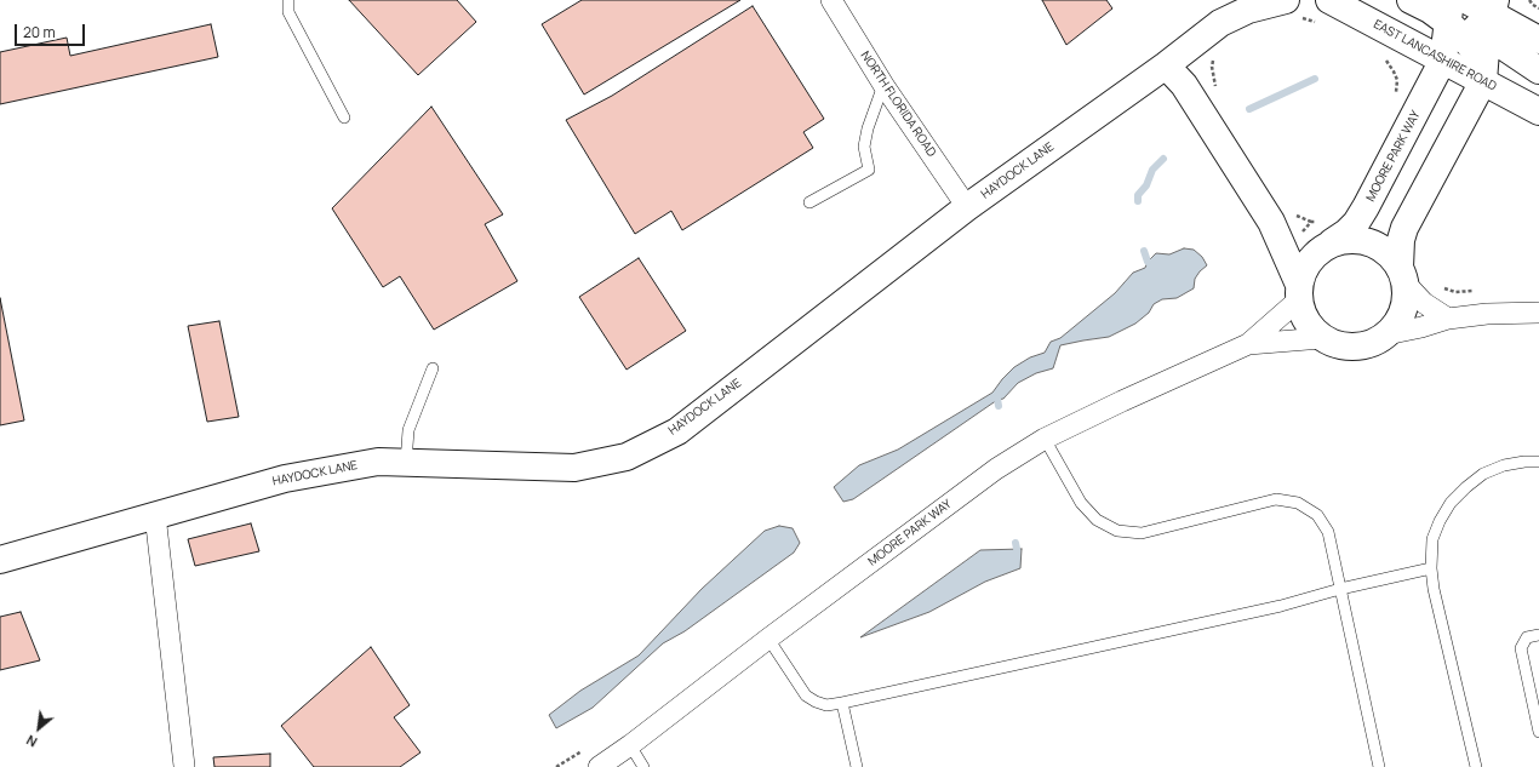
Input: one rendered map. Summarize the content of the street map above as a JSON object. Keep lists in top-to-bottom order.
{
  "streets": {
    "main road": ["EAST LANCASHIRE ROAD", "MOORE PARK WAY", "HAYDOCK LANE"],
    "street": ["NORTH FLORIDA ROAD"]
  },
  "crossings": [
    ["EAST LANCASHIRE ROAD", "MOORE PARK WAY"],
    ["NORTH FLORIDA ROAD", "HAYDOCK LANE"]
  ],
  "scale_bar": "20 m",
  "north": "bottom left"
}
